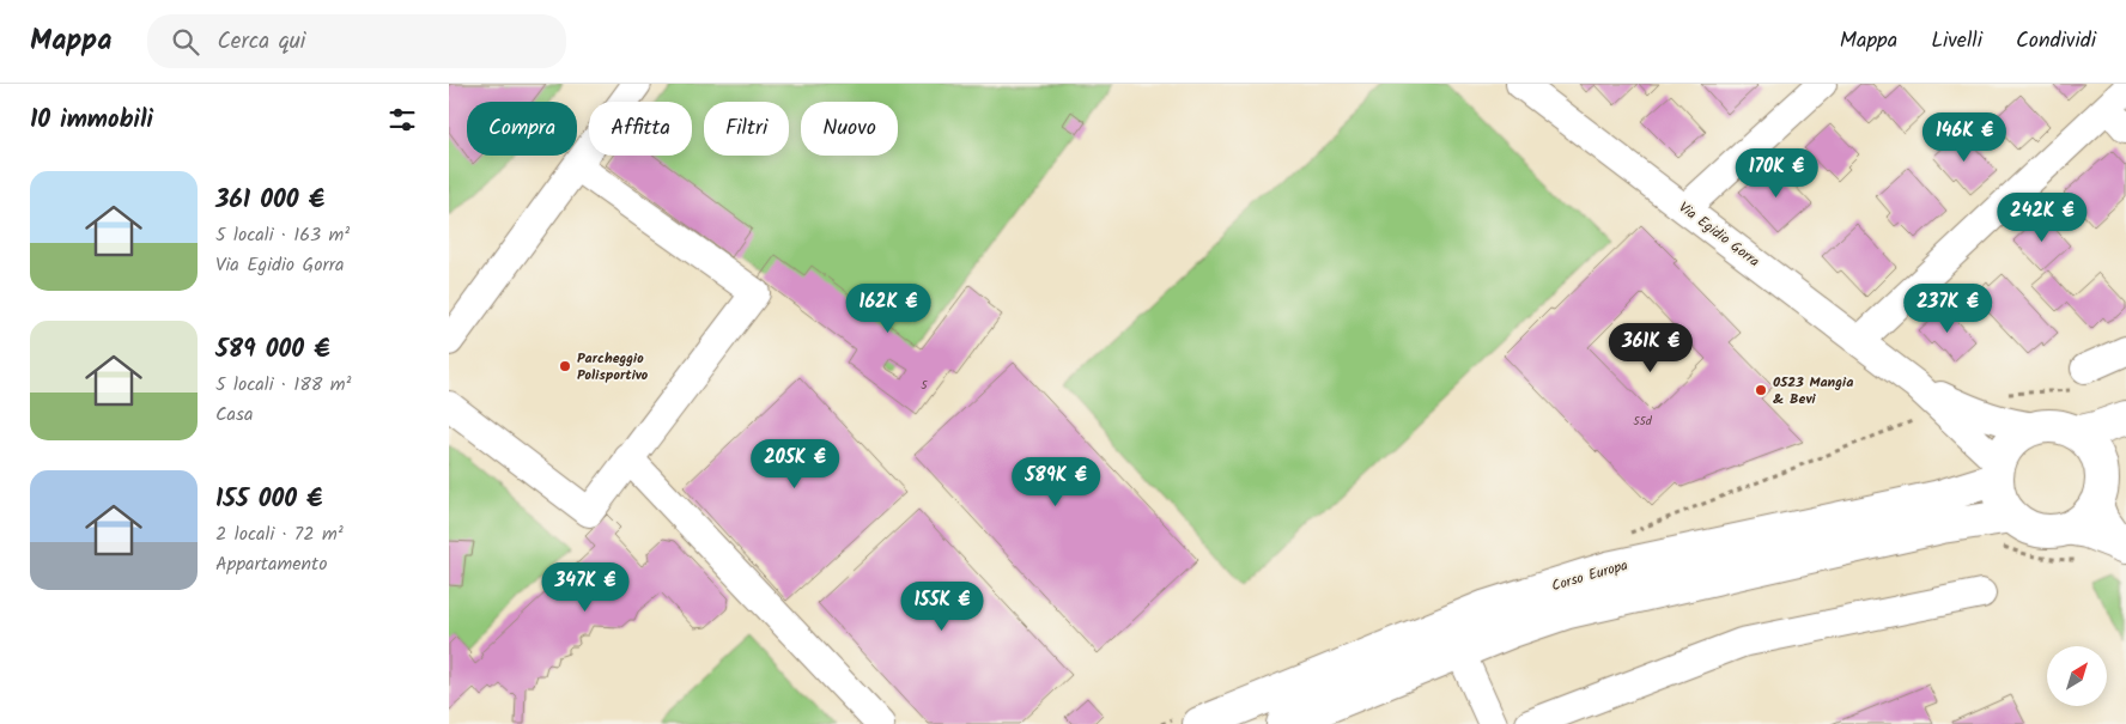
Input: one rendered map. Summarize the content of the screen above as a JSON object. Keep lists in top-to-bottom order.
{
  "streets": {
    "main road": ["Corso Europa"],
    "street": ["Via Egidio Gorra"]
  },
  "crossings": [
    ["Via Egidio Gorra", "Corso Europa"]
  ],
  "places": ["Parcheggio Polisportivo", "0523 Mangia & Bevi"],
  "house_numbers": ["5", "55d"],
  "north": "top right",
  "page": {
    "header": "Mappa",
    "search": "Cerca qui",
    "nav": ["Mappa", "Livelli", "Condividi"],
    "heading": "10 immobili",
    "chip": [
      "Compra",
      "Affitta",
      "Filtri",
      "Nuovo"
    ],
    "price": [
      "146K €",
      "170K €",
      "242K €",
      "162K €",
      "237K €",
      "361K €",
      "205K €",
      "589K €",
      "347K €",
      "155K €"
    ],
    "list": [
      {
        "name": "361 000 €",
        "note": "5 locali · 163 m² · Via Egidio Gorra"
      },
      {
        "name": "589 000 €",
        "note": "5 locali · 188 m² · Casa"
      },
      {
        "name": "155 000 €",
        "note": "2 locali · 72 m² · Appartamento"
      }
    ]
  }
}
